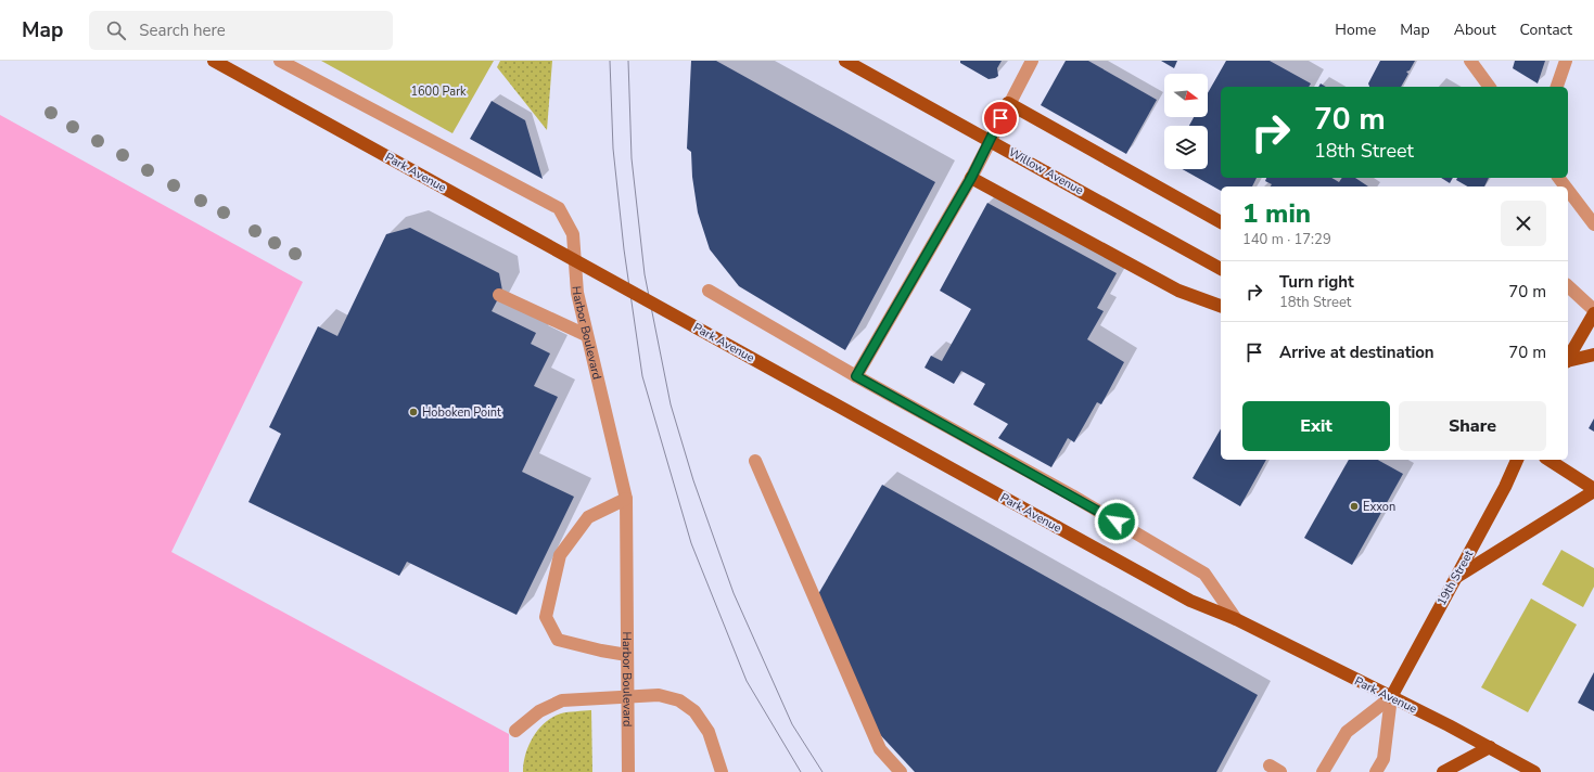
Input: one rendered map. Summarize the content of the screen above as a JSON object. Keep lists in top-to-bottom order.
{
  "streets": {
    "main road": ["Willow Avenue", "Park Avenue", "19th Street"],
    "street": ["Harbor Boulevard"]
  },
  "crossings": [
    ["Park Avenue", "19th Street"]
  ],
  "parks": ["1600 Park"],
  "places": ["Hoboken Point", "Exxon"],
  "north": "right",
  "page": {
    "header": "Map",
    "search": "Search here",
    "nav": [
      "Home",
      "Map",
      "About",
      "Contact"
    ],
    "turn": ["70 m", "18th Street"],
    "heading": ["1 min", "140 m · 17:29"],
    "list": [
      {
        "name": "Turn right",
        "note": "18th Street",
        "value": "70 m"
      },
      {
        "name": "Arrive at destination",
        "value": "70 m"
      }
    ],
    "buttons": ["Exit", "Share"]
  }
}
